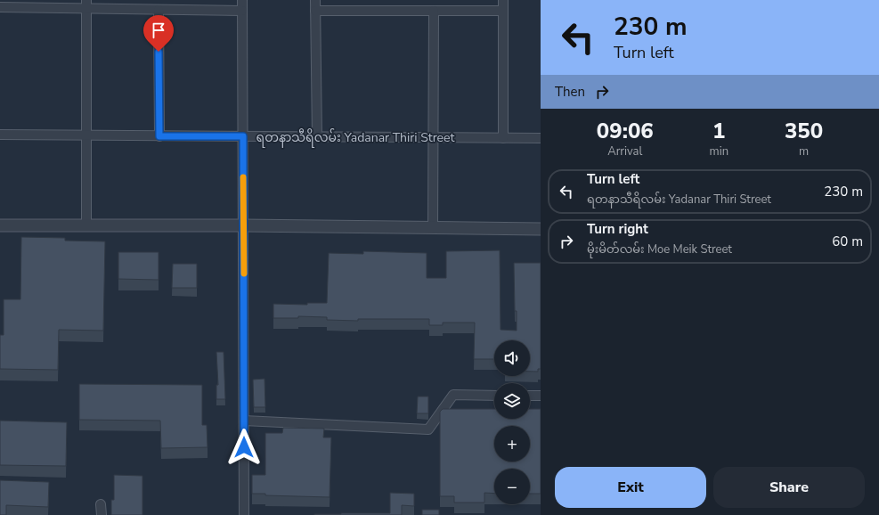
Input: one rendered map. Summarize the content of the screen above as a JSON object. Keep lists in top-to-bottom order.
{
  "streets": {
    "street": ["ရတနာသီရိလမ်း Yadanar Thiri Street"]
  },
  "page": {
    "turn": ["230 m", "Turn left"],
    "then": "Then",
    "eta": [
      "09:06",
      "Arrival",
      "1",
      "min",
      "350",
      "m"
    ],
    "list": [
      {
        "name": "Turn left",
        "note": "ရတနာသီရိလမ်း Yadanar Thiri Street",
        "value": "230 m"
      },
      {
        "name": "Turn right",
        "note": "မိုးမိတ်လမ်း Moe Meik Street",
        "value": "60 m"
      }
    ],
    "map_buttons": ["+", "−"],
    "buttons": ["Exit", "Share"]
  }
}
